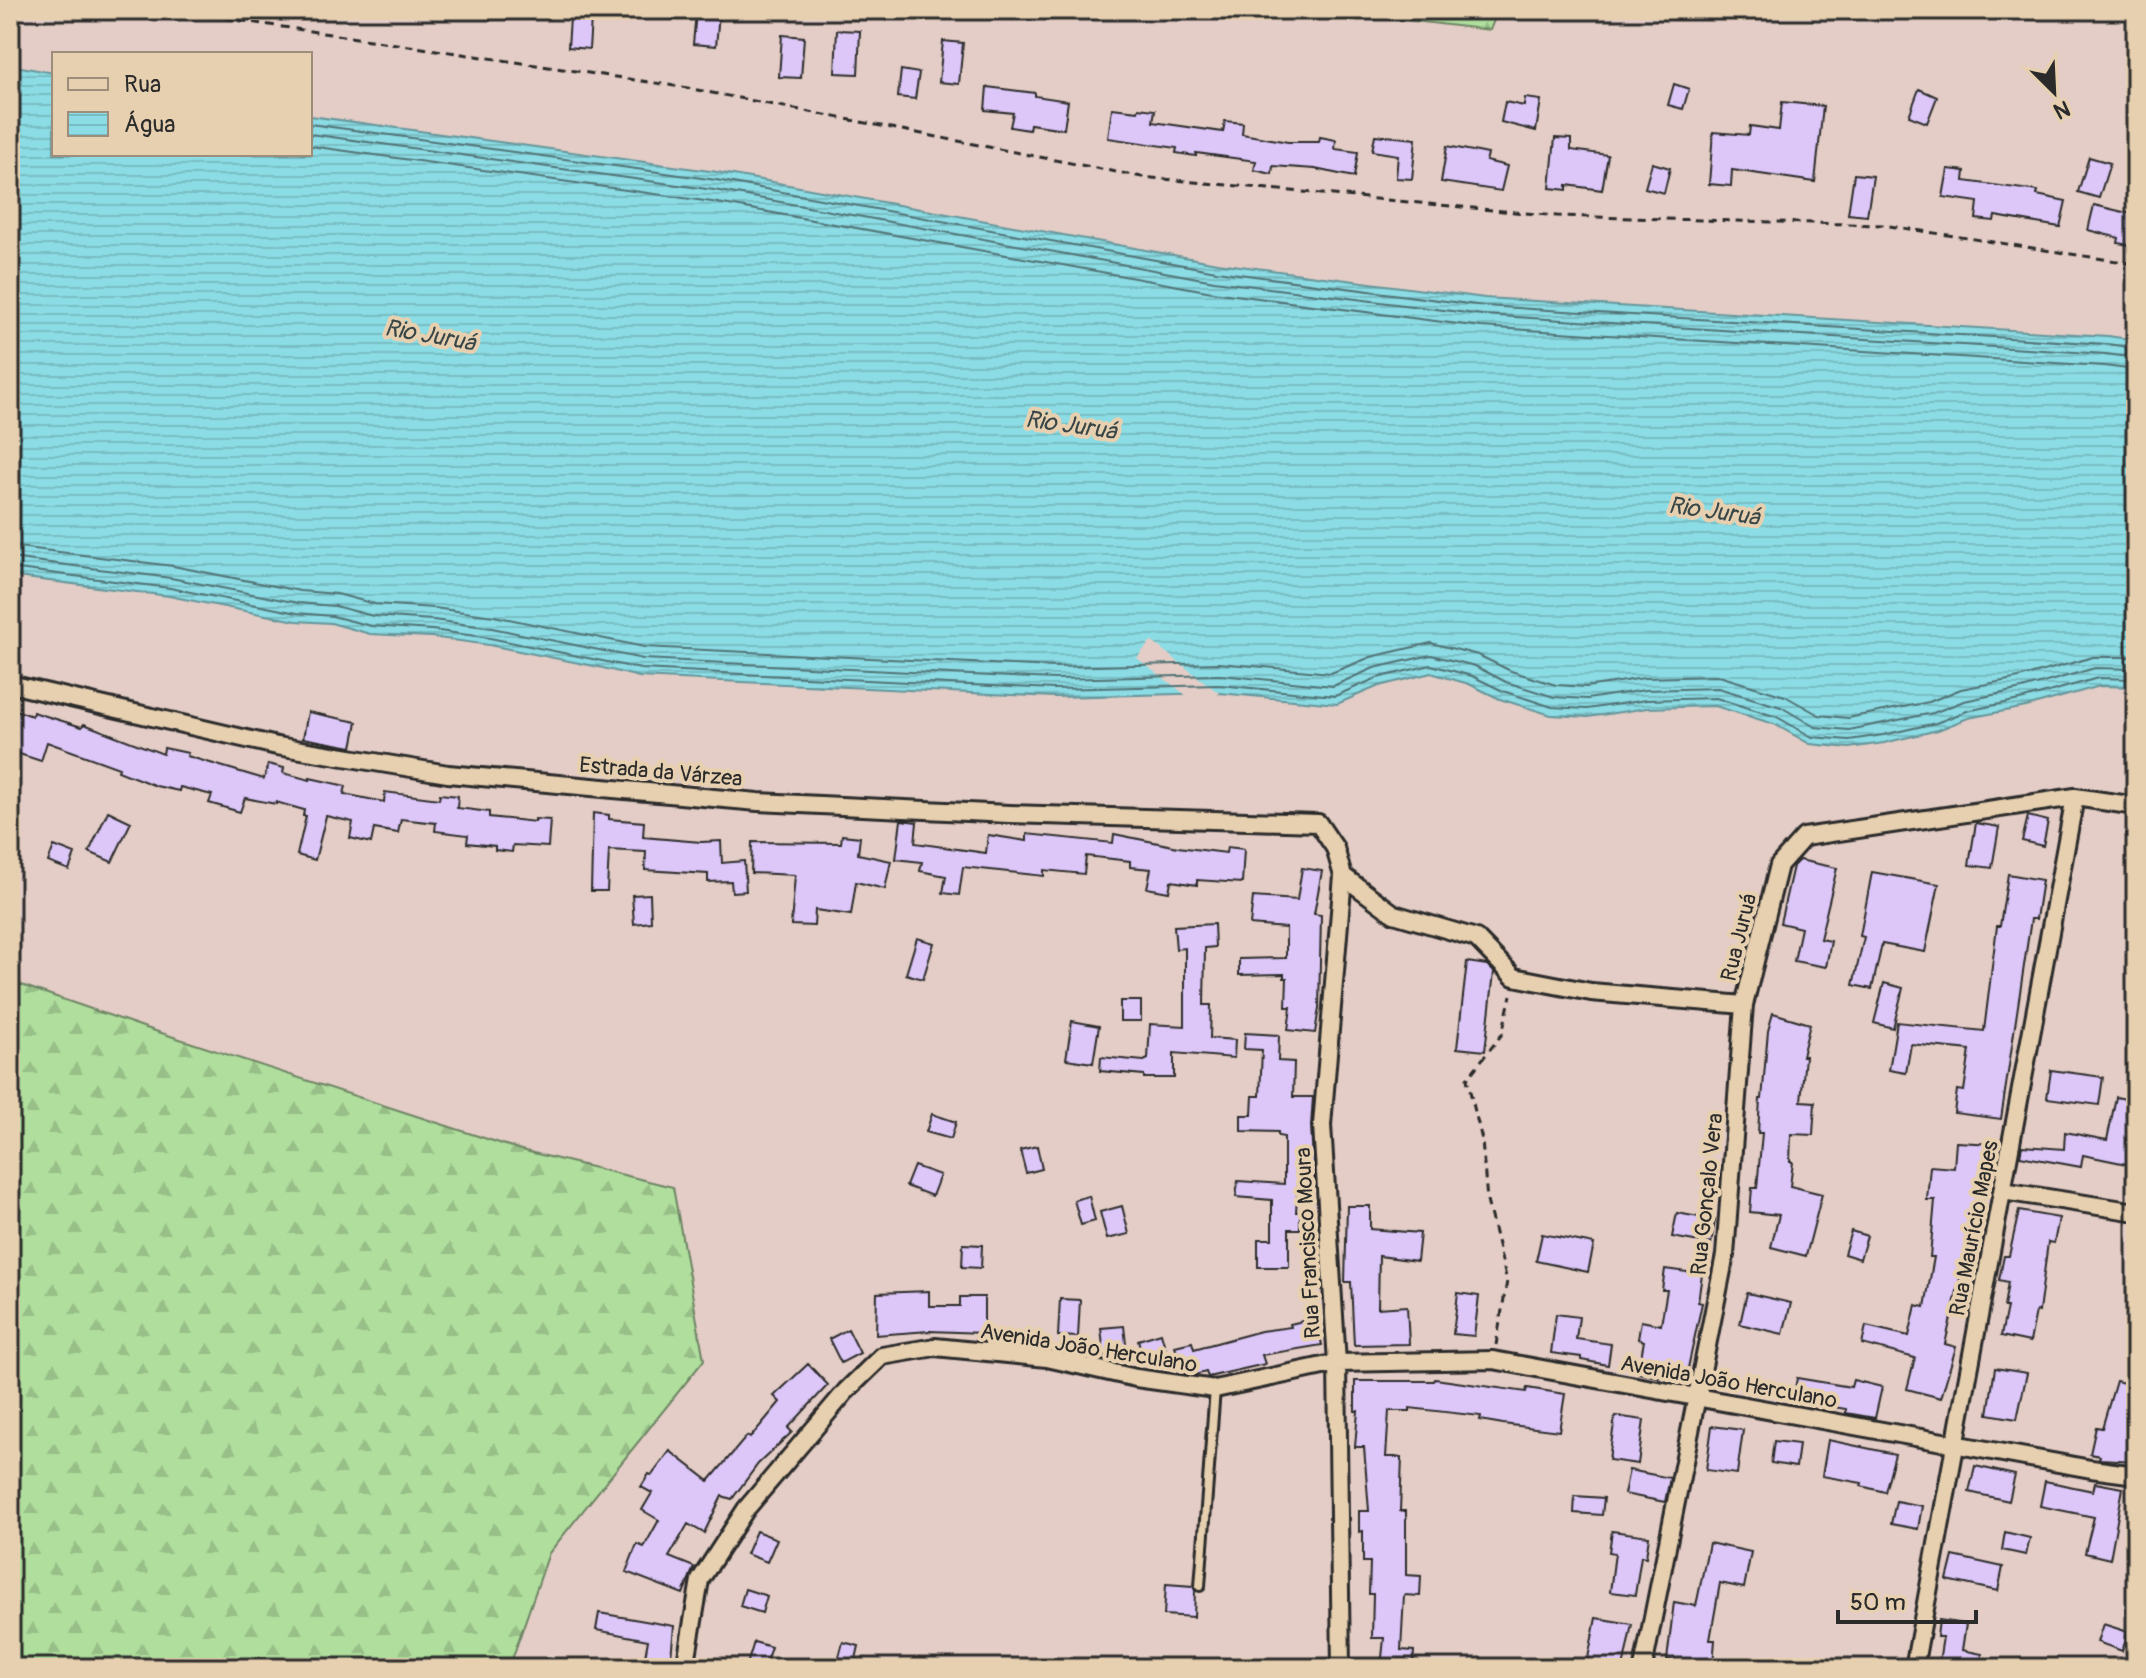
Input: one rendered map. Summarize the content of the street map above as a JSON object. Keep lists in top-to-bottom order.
{
  "streets": {
    "street": [
      "Estrada da Várzea",
      "Rua Juruá",
      "Rua Gonçalo Vera",
      "Rua Maurício Mapes",
      "Rua Francisco Moura",
      "Avenida João Herculano"
    ]
  },
  "crossings": [
    ["Estrada da Várzea", "Rua Francisco Moura"],
    ["Rua Juruá", "Rua Gonçalo Vera"],
    ["Rua Juruá", "Rua Maurício Mapes"],
    ["Rua Gonçalo Vera", "Avenida João Herculano"],
    ["Rua Maurício Mapes", "Avenida João Herculano"],
    ["Rua Francisco Moura", "Avenida João Herculano"]
  ],
  "water": ["Rio Juruá"],
  "legend": ["Rua", "Água"],
  "scale_bar": "50 m",
  "north": "bottom right"
}
